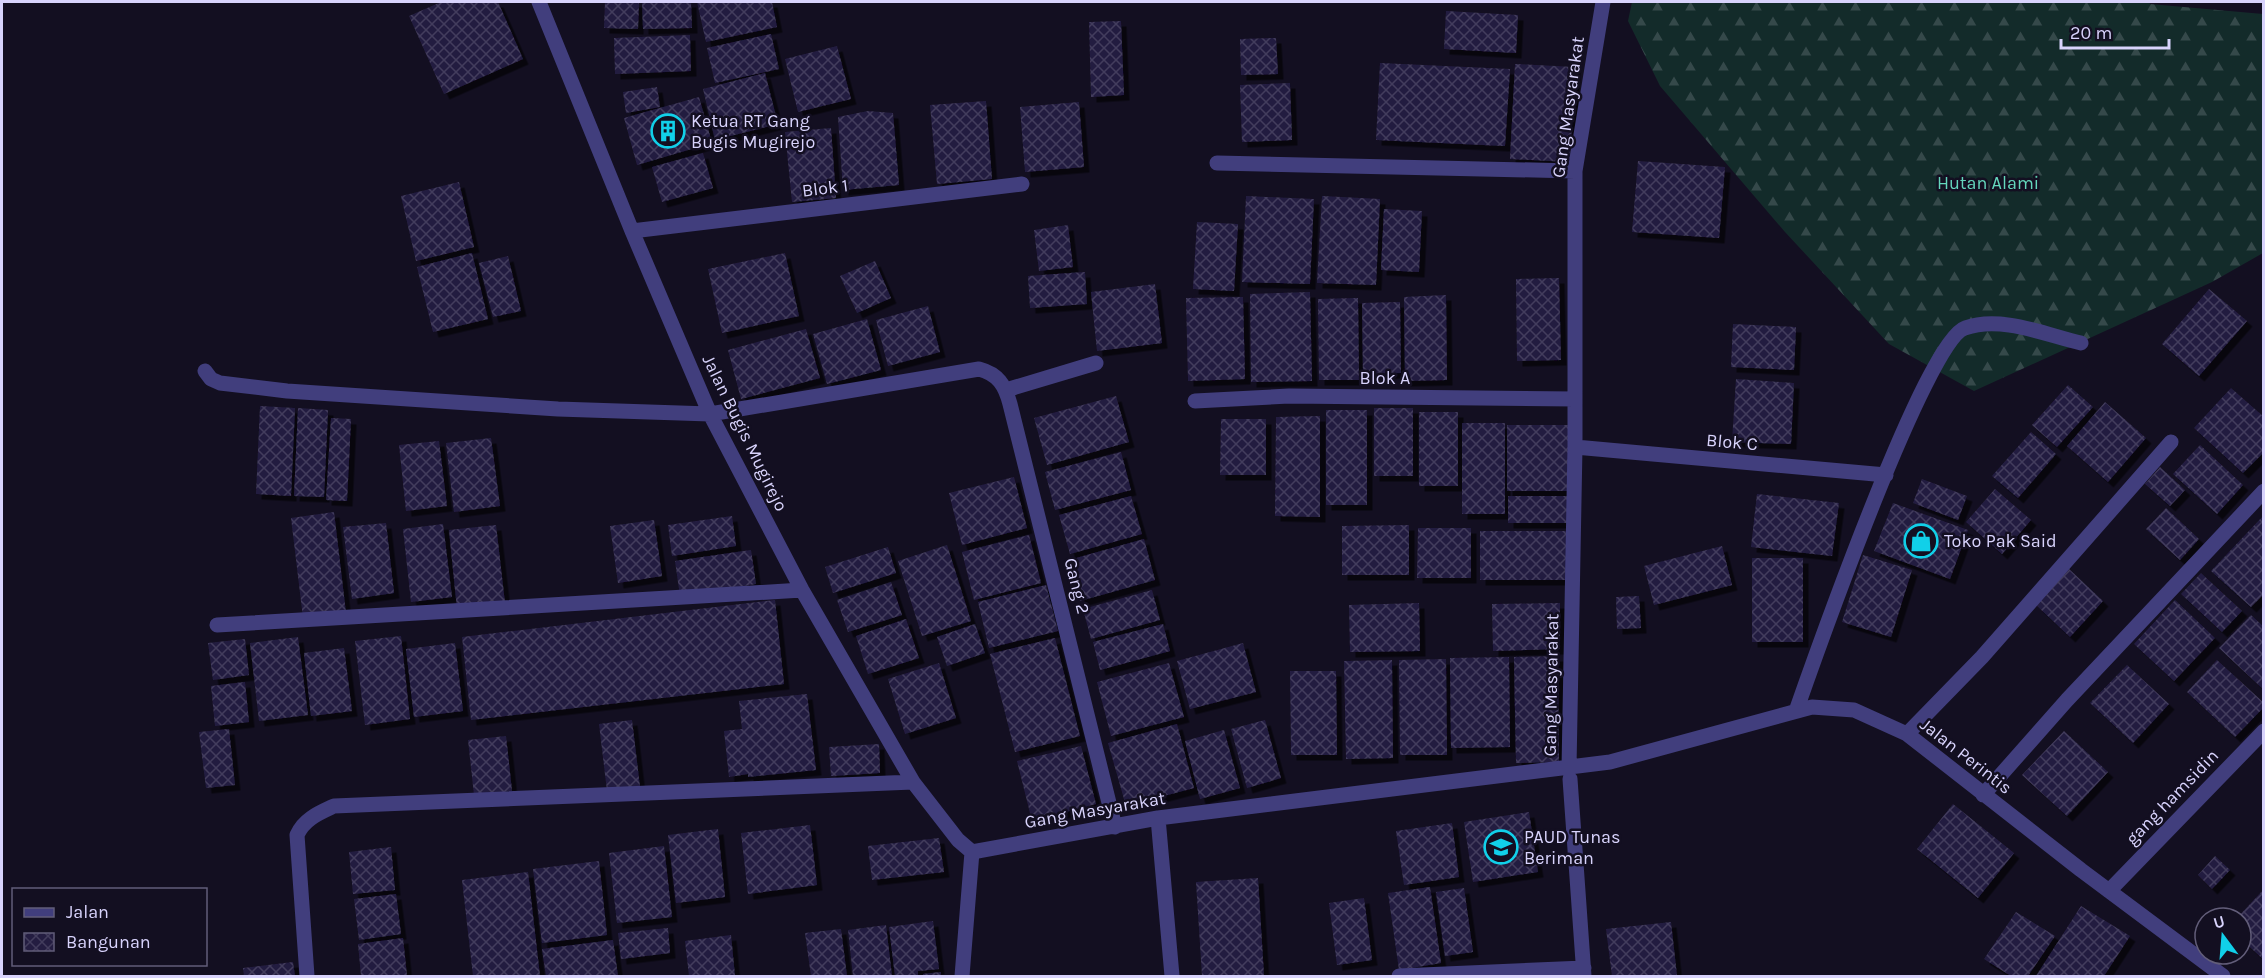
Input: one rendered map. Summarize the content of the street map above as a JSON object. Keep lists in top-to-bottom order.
{
  "streets": {
    "street": [
      "Gang Masyarakat",
      "Blok 1",
      "Blok A",
      "Jalan Bugis Mugirejo",
      "Blok C",
      "Gang 2",
      "Jalan Perintis",
      "gang hamsidin"
    ]
  },
  "crossings": [
    ["Gang Masyarakat", "Blok A"],
    ["Gang Masyarakat", "Jalan Bugis Mugirejo"],
    ["Gang Masyarakat", "Blok C"],
    ["Gang Masyarakat", "Gang 2"],
    ["Gang Masyarakat", "Jalan Perintis"],
    ["Blok 1", "Jalan Bugis Mugirejo"],
    ["Jalan Perintis", "gang hamsidin"]
  ],
  "parks": ["Hutan Alami"],
  "places": {
    "building": ["Ketua RT Gang Bugis Mugirejo"],
    "shop": ["Toko Pak Said"],
    "school or university": ["PAUD Tunas Beriman"]
  },
  "legend": ["Jalan", "Bangunan"],
  "scale_bar": "20 m",
  "north": "top"
}
